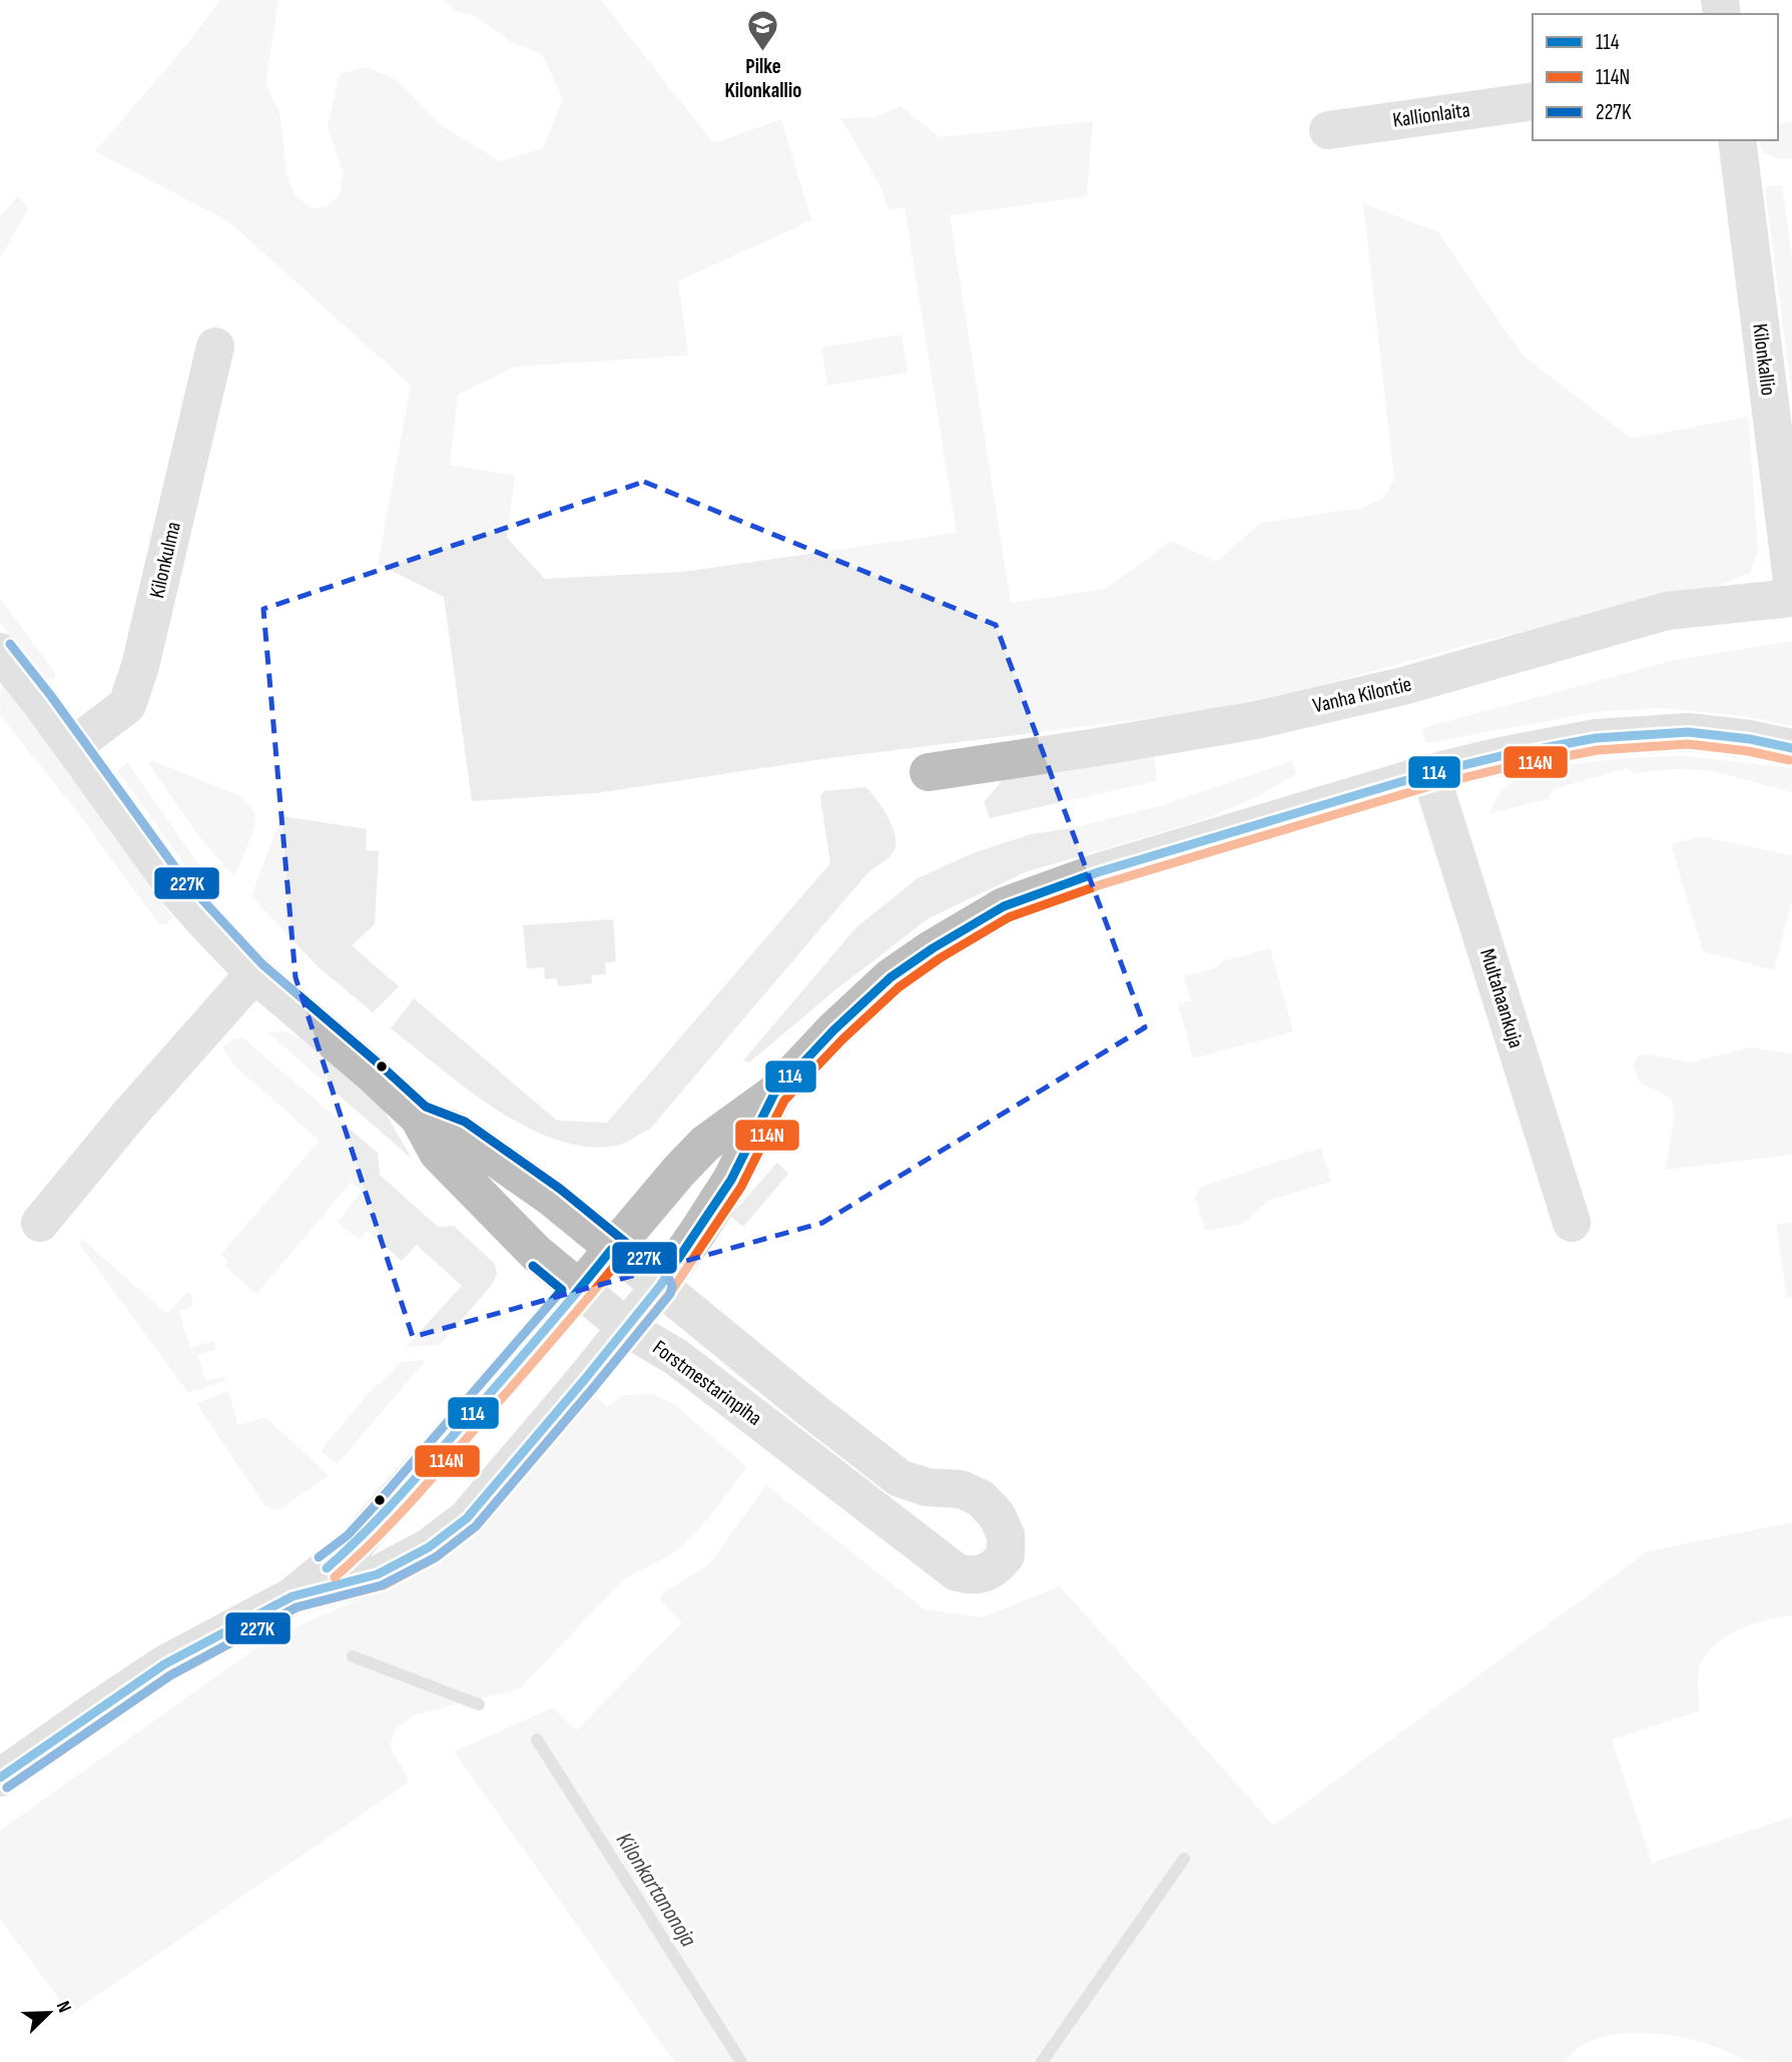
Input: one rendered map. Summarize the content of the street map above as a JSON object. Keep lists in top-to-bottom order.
{
  "streets": {
    "street": [
      "Kallionlaita",
      "Kilonkallio",
      "Kilonkulma",
      "Vanha Kilontie",
      "Multahaankuja",
      "Forstmestarinpiha"
    ]
  },
  "water": ["Kilonkartanonoja"],
  "places": {
    "school or university": ["Pilke Kilonkallio"]
  },
  "lines": ["transit line 227K", "transit line 114", "transit line 114N"],
  "legend": ["114", "114N", "227K"],
  "north": "top right"
}
